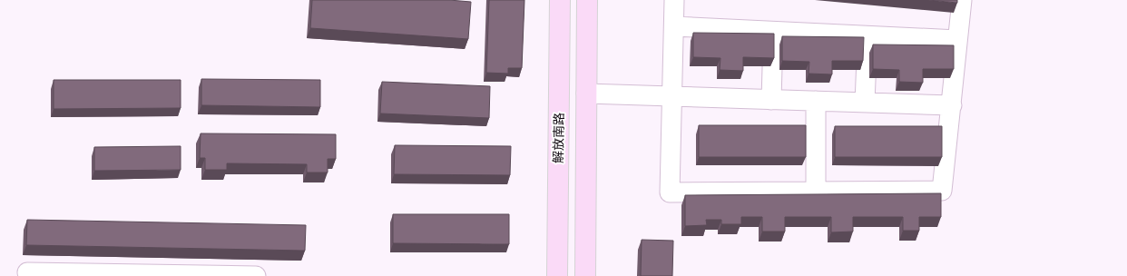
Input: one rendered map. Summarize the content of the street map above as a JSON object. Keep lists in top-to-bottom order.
{
  "streets": {
    "main road": ["解放南路"]
  }
}
